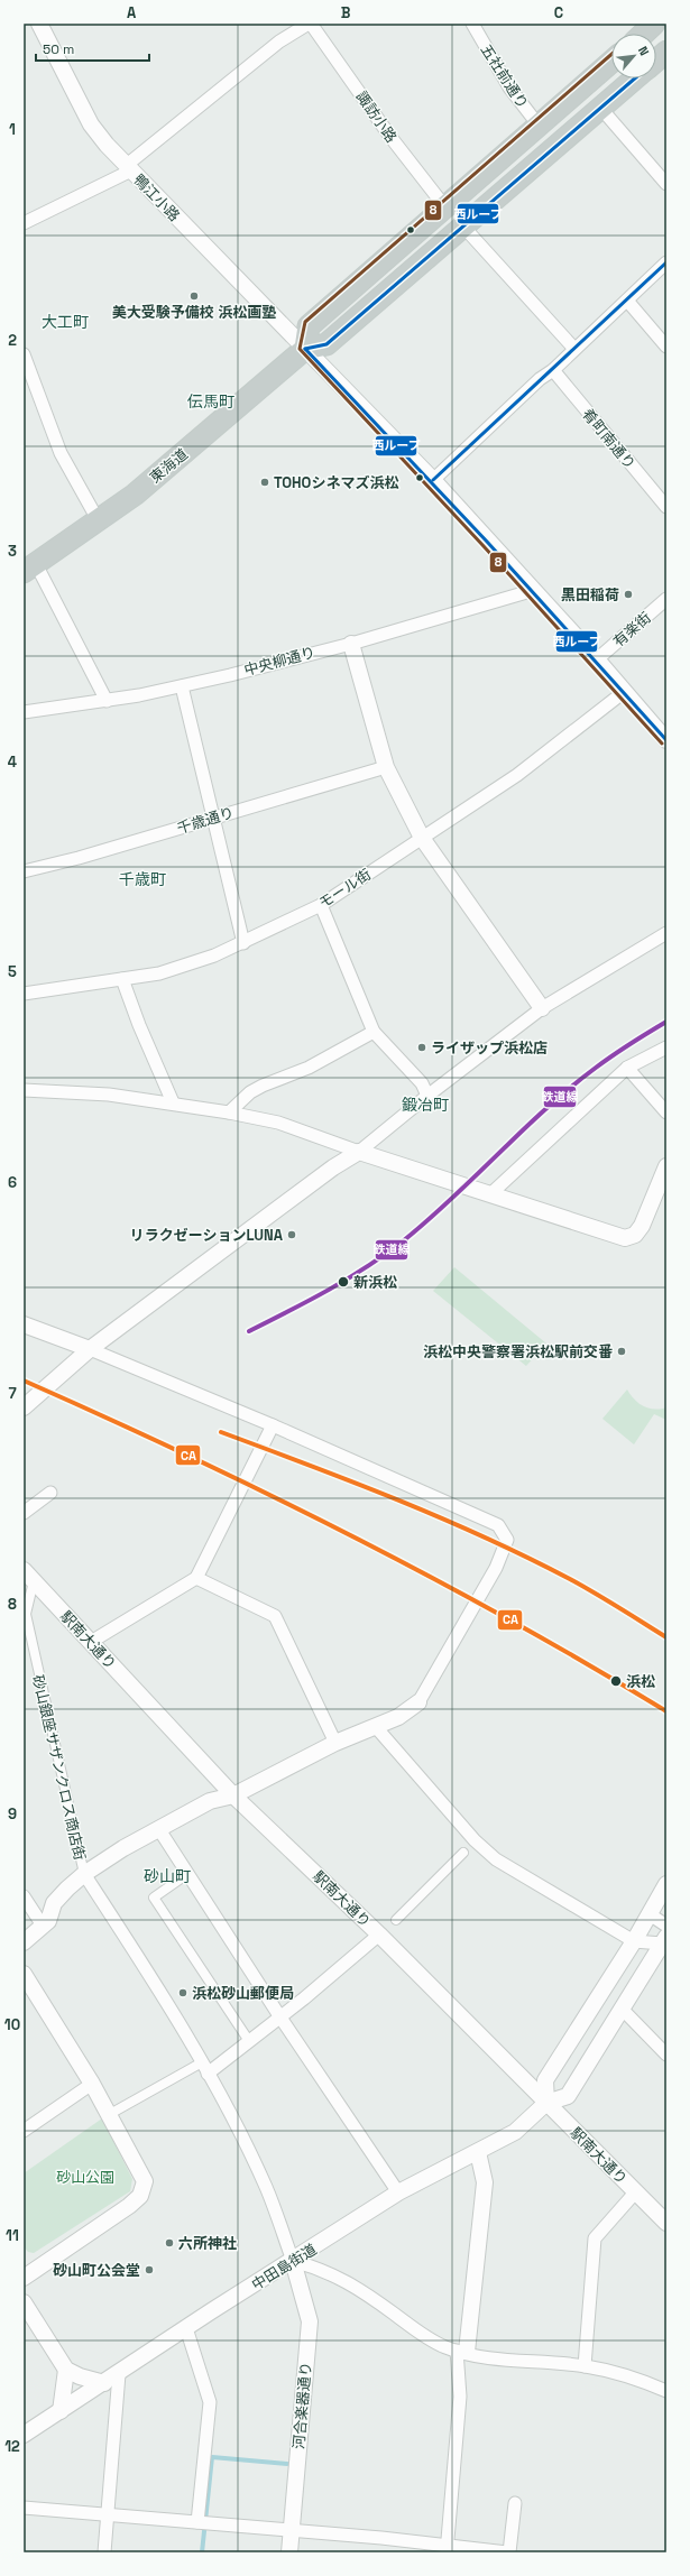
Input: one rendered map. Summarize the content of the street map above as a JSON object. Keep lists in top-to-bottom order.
{
  "streets": {
    "highway": ["東海道"],
    "street": [
      "五社前通り",
      "諏訪小路",
      "鴨江小路",
      "肴町南通り",
      "有楽街",
      "中央柳通り",
      "千歳通り",
      "モール街",
      "駅南大通り",
      "砂山銀座サザンクロス商店街",
      "中田島街道",
      "河合楽器通り"
    ]
  },
  "crossings": [
    ["鴨江小路", "東海道"],
    ["鴨江小路", "有楽街"],
    ["鴨江小路", "中央柳通り"],
    ["鴨江小路", "モール街"],
    ["駅南大通り", "砂山銀座サザンクロス商店街"],
    ["駅南大通り", "中田島街道"],
    ["中田島街道", "河合楽器通り"]
  ],
  "districts": [
    "大工町",
    "伝馬町",
    "千歳町",
    "鍛冶町",
    "砂山町"
  ],
  "parks": ["砂山公園"],
  "places": [
    "美大受験予備校 浜松画塾",
    "TOHOシネマズ浜松",
    "黒田稲荷",
    "ライザップ浜松店",
    "リラクゼーションLUNA",
    "新浜松",
    "浜松中央警察署浜松駅前交番",
    "浜松",
    "浜松砂山郵便局",
    "六所神社",
    "砂山町公会堂"
  ],
  "lines": [
    "transit line 8",
    "transit line 西ループ",
    "transit line 鉄道線",
    "transit line CA"
  ],
  "scale_bar": "50 m",
  "north": "top right",
  "grid": {
    "columns": ["A", "B", "C"],
    "rows": [
      "1",
      "2",
      "3",
      "4",
      "5",
      "6",
      "7",
      "8",
      "9",
      "10",
      "11",
      "12"
    ]
  }
}
